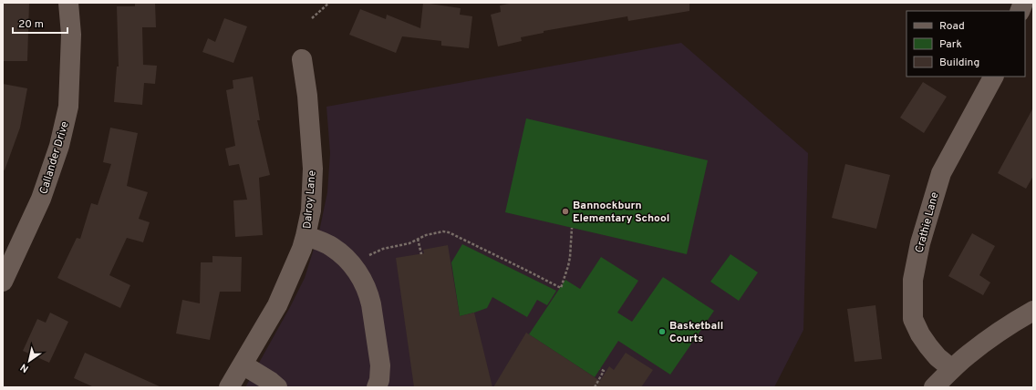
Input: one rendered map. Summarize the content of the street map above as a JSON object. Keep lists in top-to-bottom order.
{
  "streets": {
    "street": ["Callander Drive", "Dalroy Lane", "Crathie Lane"]
  },
  "places": ["Bannockburn Elementary School", "Basketball Courts"],
  "legend": ["Road", "Park", "Building"],
  "scale_bar": "20 m",
  "north": "bottom left"
}
